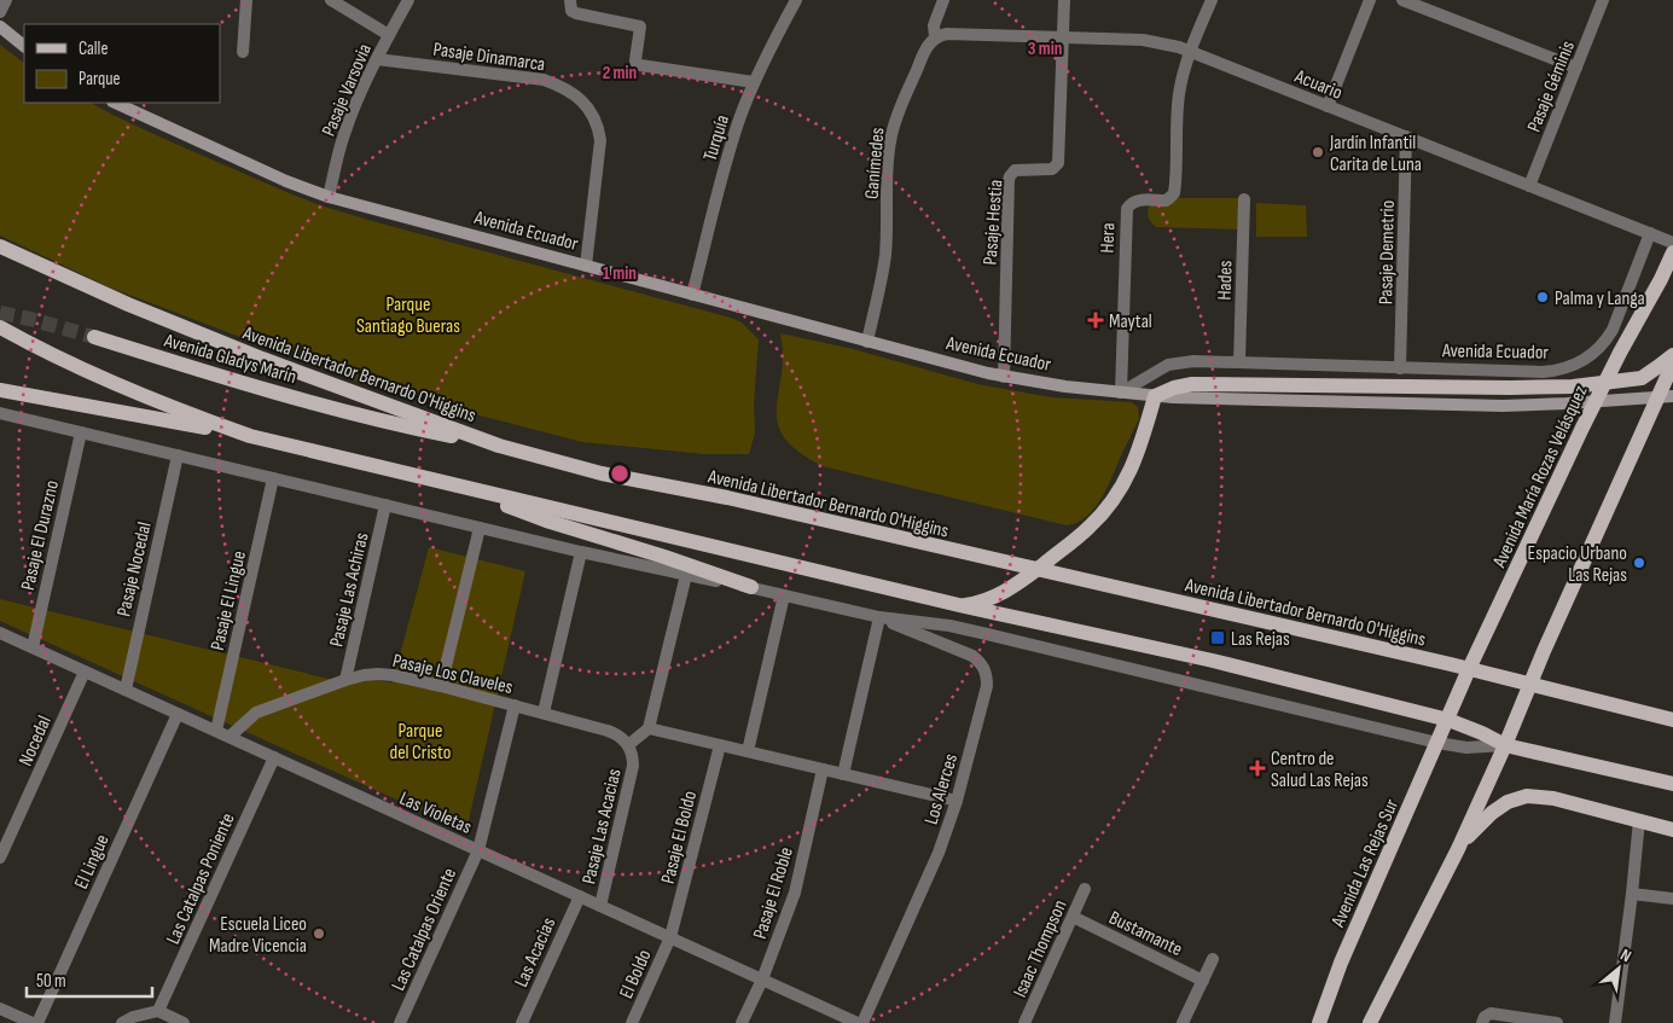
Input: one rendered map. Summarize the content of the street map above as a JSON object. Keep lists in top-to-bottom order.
{
  "streets": {
    "main road": [
      "Avenida Ecuador",
      "Avenida Gladys Marín",
      "Avenida Libertador Bernardo O'Higgins",
      "Avenida María Rozas Velásquez",
      "Avenida Las Rejas Sur"
    ],
    "street": [
      "Pasaje Dinamarca",
      "Acuario",
      "Pasaje Géminis",
      "Pasaje Varsovia",
      "Turquía",
      "Ganímedes",
      "Pasaje Hestia",
      "Hera",
      "Pasaje Demetrio",
      "Hades",
      "Pasaje El Durazno",
      "Pasaje Nocedal",
      "Pasaje Las Achiras",
      "Pasaje El Lingue",
      "Pasaje Los Claveles",
      "Nocedal",
      "Los Alerces",
      "Las Violetas",
      "Pasaje Las Acacias",
      "Pasaje El Boldo",
      "El Lingue",
      "Las Catalpas Poniente",
      "Pasaje El Roble",
      "Las Catalpas Oriente",
      "Bustamante",
      "Isaac Thompson",
      "Las Acacias",
      "El Boldo"
    ]
  },
  "crossings": [
    ["Pasaje Dinamarca", "Pasaje Varsovia"],
    ["Pasaje Dinamarca", "Avenida Ecuador"],
    ["Acuario", "Pasaje Géminis"],
    ["Acuario", "Ganímedes"],
    ["Acuario", "Pasaje Hestia"],
    ["Acuario", "Avenida Ecuador"],
    ["Acuario", "Hera"],
    ["Acuario", "Pasaje Demetrio"],
    ["Pasaje Varsovia", "Avenida Ecuador"],
    ["Turquía", "Avenida Ecuador"],
    ["Ganímedes", "Avenida Ecuador"],
    ["Pasaje Hestia", "Avenida Ecuador"],
    ["Avenida Ecuador", "Hera"],
    ["Avenida Ecuador", "Pasaje Demetrio"],
    ["Avenida Ecuador", "Hades"],
    ["Avenida Ecuador", "Avenida María Rozas Velásquez"],
    ["Avenida Gladys Marín", "Avenida Libertador Bernardo O'Higgins"],
    ["Avenida Libertador Bernardo O'Higgins", "Avenida María Rozas Velásquez"],
    ["Avenida María Rozas Velásquez", "Avenida Las Rejas Sur"],
    ["Pasaje El Durazno", "Las Violetas"],
    ["Pasaje Nocedal", "Las Violetas"],
    ["Pasaje Las Achiras", "Pasaje Los Claveles"],
    ["Pasaje El Lingue", "Las Violetas"],
    ["Pasaje Los Claveles", "Las Violetas"],
    ["Pasaje Los Claveles", "Pasaje Las Acacias"],
    ["Nocedal", "Las Violetas"],
    ["Los Alerces", "Las Violetas"],
    ["Las Violetas", "Pasaje Las Acacias"],
    ["Las Violetas", "Pasaje El Boldo"],
    ["Las Violetas", "El Lingue"],
    ["Las Violetas", "Las Catalpas Poniente"],
    ["Las Violetas", "Pasaje El Roble"],
    ["Las Violetas", "Las Catalpas Oriente"],
    ["Las Violetas", "Las Acacias"],
    ["Las Violetas", "El Boldo"],
    ["Pasaje El Boldo", "El Boldo"],
    ["Bustamante", "Isaac Thompson"]
  ],
  "parks": ["Parque Santiago Bueras", "Parque del Cristo"],
  "places": {
    "other": [
      "Jardín Infantil Carita de Luna",
      "Palma y Langa",
      "Espacio Urbano Las Rejas",
      "Escuela Liceo Madre Vicencia"
    ],
    "health": ["Maytal", "Centro de Salud Las Rejas"],
    "transit": ["Las Rejas"]
  },
  "legend": ["Calle", "Parque"],
  "scale_bar": "50 m",
  "north": "top right",
  "rings": ["3 min", "2 min", "1 min"]
}
